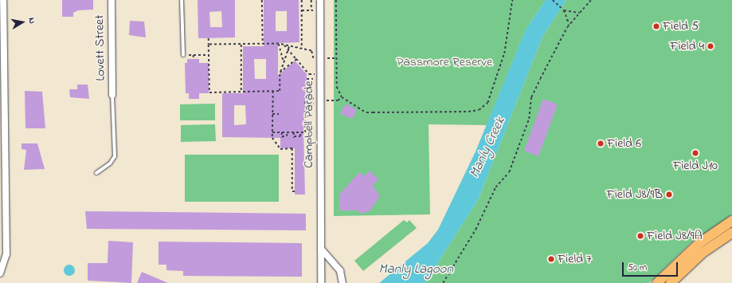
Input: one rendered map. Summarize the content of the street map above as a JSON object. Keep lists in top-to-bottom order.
{
  "streets": {
    "street": ["Lovett Street", "Campbell Parade"]
  },
  "water": ["Manly Creek", "Manly Lagoon"],
  "parks": ["Passmore Reserve"],
  "places": [
    "Field 5",
    "Field 4",
    "Field 6",
    "Field J10",
    "Field J8/9B",
    "Field J8/9A",
    "Field 7"
  ],
  "scale_bar": "50 m",
  "north": "right"
}
